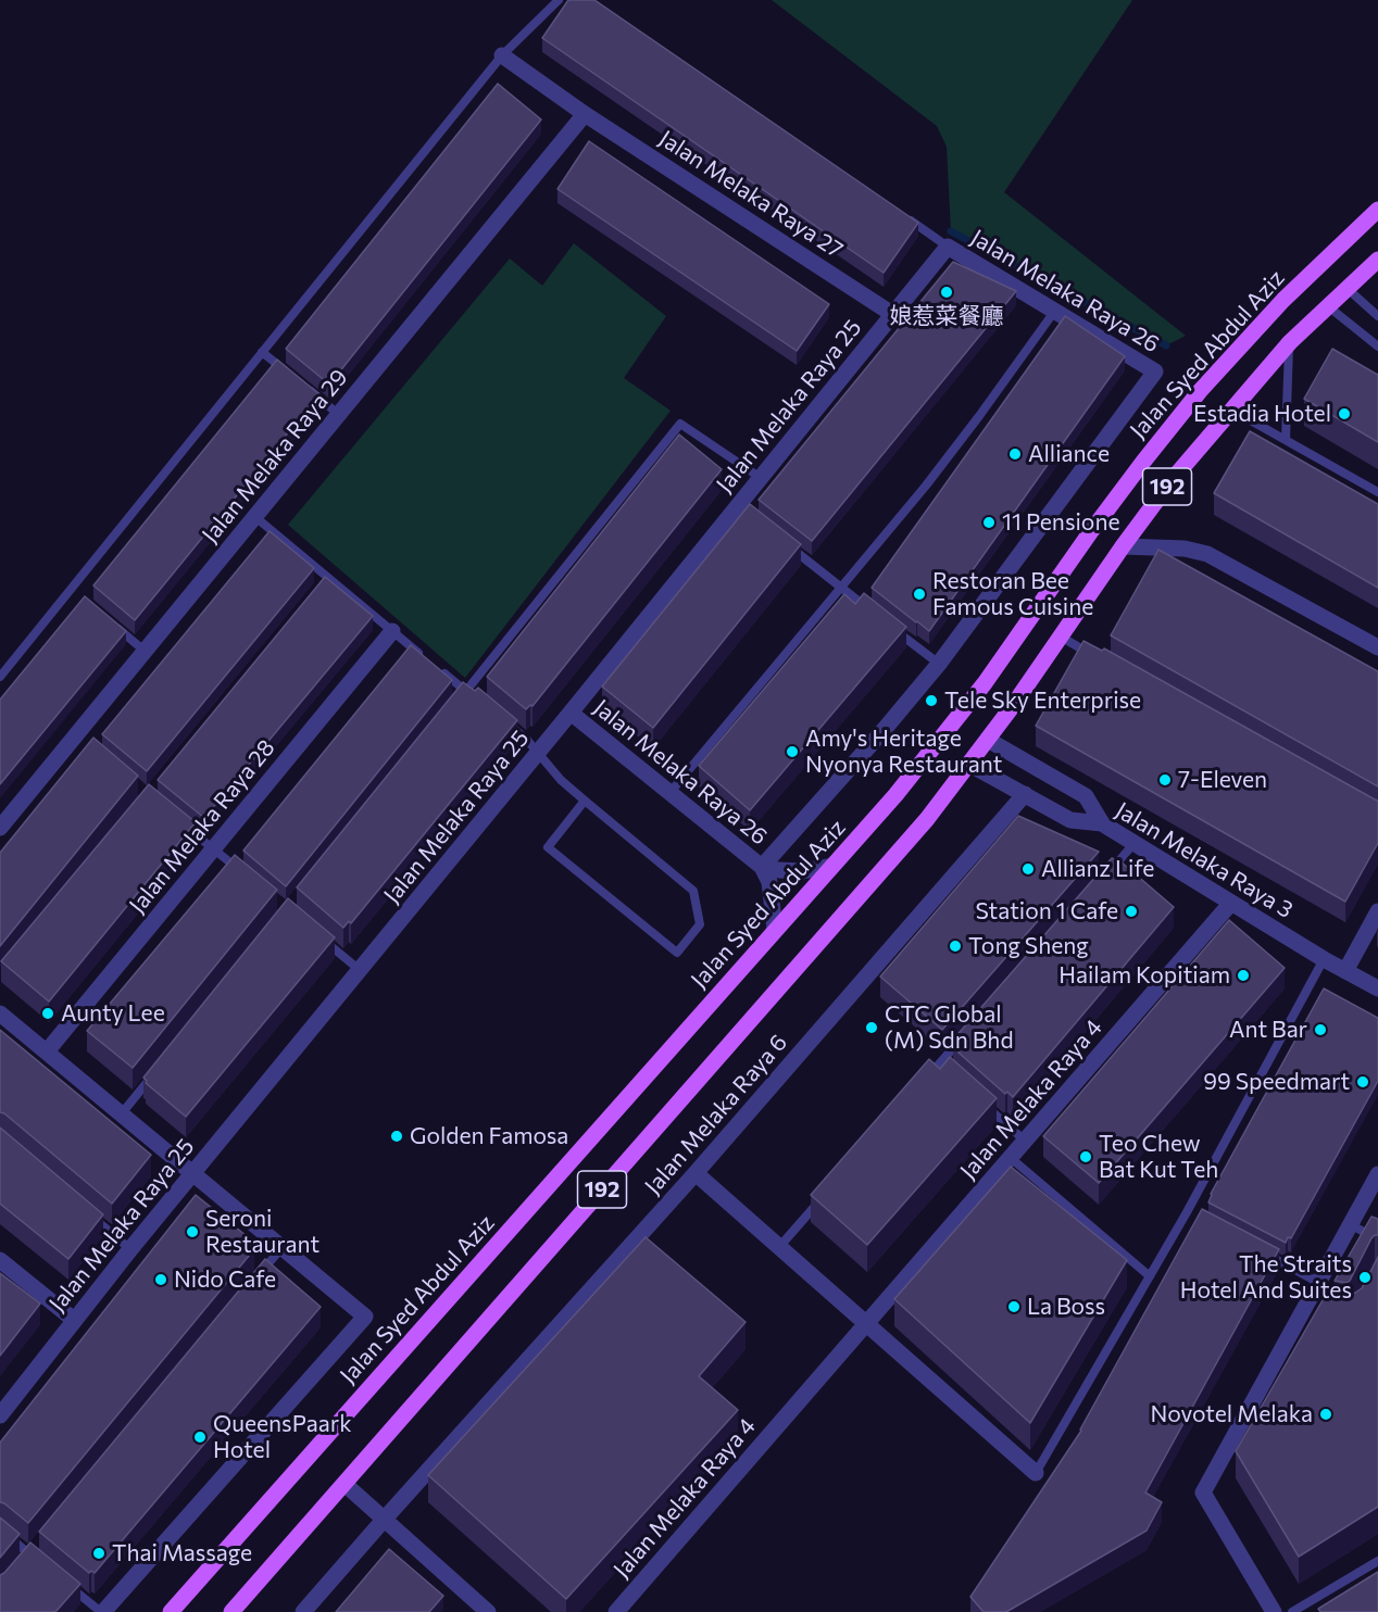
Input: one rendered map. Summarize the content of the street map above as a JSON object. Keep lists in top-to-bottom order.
{
  "streets": {
    "main road": ["Jalan Syed Abdul Aziz", "192"],
    "street": [
      "Jalan Melaka Raya 27",
      "Jalan Melaka Raya 26",
      "Jalan Melaka Raya 25",
      "Jalan Melaka Raya 29",
      "Jalan Melaka Raya 28",
      "Jalan Melaka Raya 3",
      "Jalan Melaka Raya 4",
      "Jalan Melaka Raya 6"
    ]
  },
  "crossings": [
    ["Jalan Melaka Raya 27", "Jalan Melaka Raya 25"],
    ["Jalan Melaka Raya 27", "Jalan Melaka Raya 29"],
    ["Jalan Melaka Raya 26", "Jalan Syed Abdul Aziz"],
    ["Jalan Melaka Raya 26", "Jalan Melaka Raya 25"],
    ["192", "Jalan Melaka Raya 3"],
    ["Jalan Melaka Raya 3", "Jalan Melaka Raya 4"],
    ["Jalan Melaka Raya 3", "Jalan Melaka Raya 6"]
  ],
  "places": [
    "娘惹菜餐廳",
    "Estadia Hotel",
    "Alliance",
    "11 Pensione",
    "Restoran Bee Famous Cuisine",
    "Tele Sky Enterprise",
    "Amy's Heritage Nyonya Restaurant",
    "7-Eleven",
    "Allianz Life",
    "Station 1 Cafe",
    "Tong Sheng",
    "Hailam Kopitiam",
    "Aunty Lee",
    "CTC Global (M) Sdn Bhd",
    "Ant Bar",
    "99 Speedmart",
    "Golden Famosa",
    "Teo Chew Bat Kut Teh",
    "Seroni Restaurant",
    "The Straits Hotel And Suites",
    "Nido Cafe",
    "La Boss",
    "Novotel Melaka",
    "QueensPaark Hotel",
    "Thai Massage"
  ]
}
